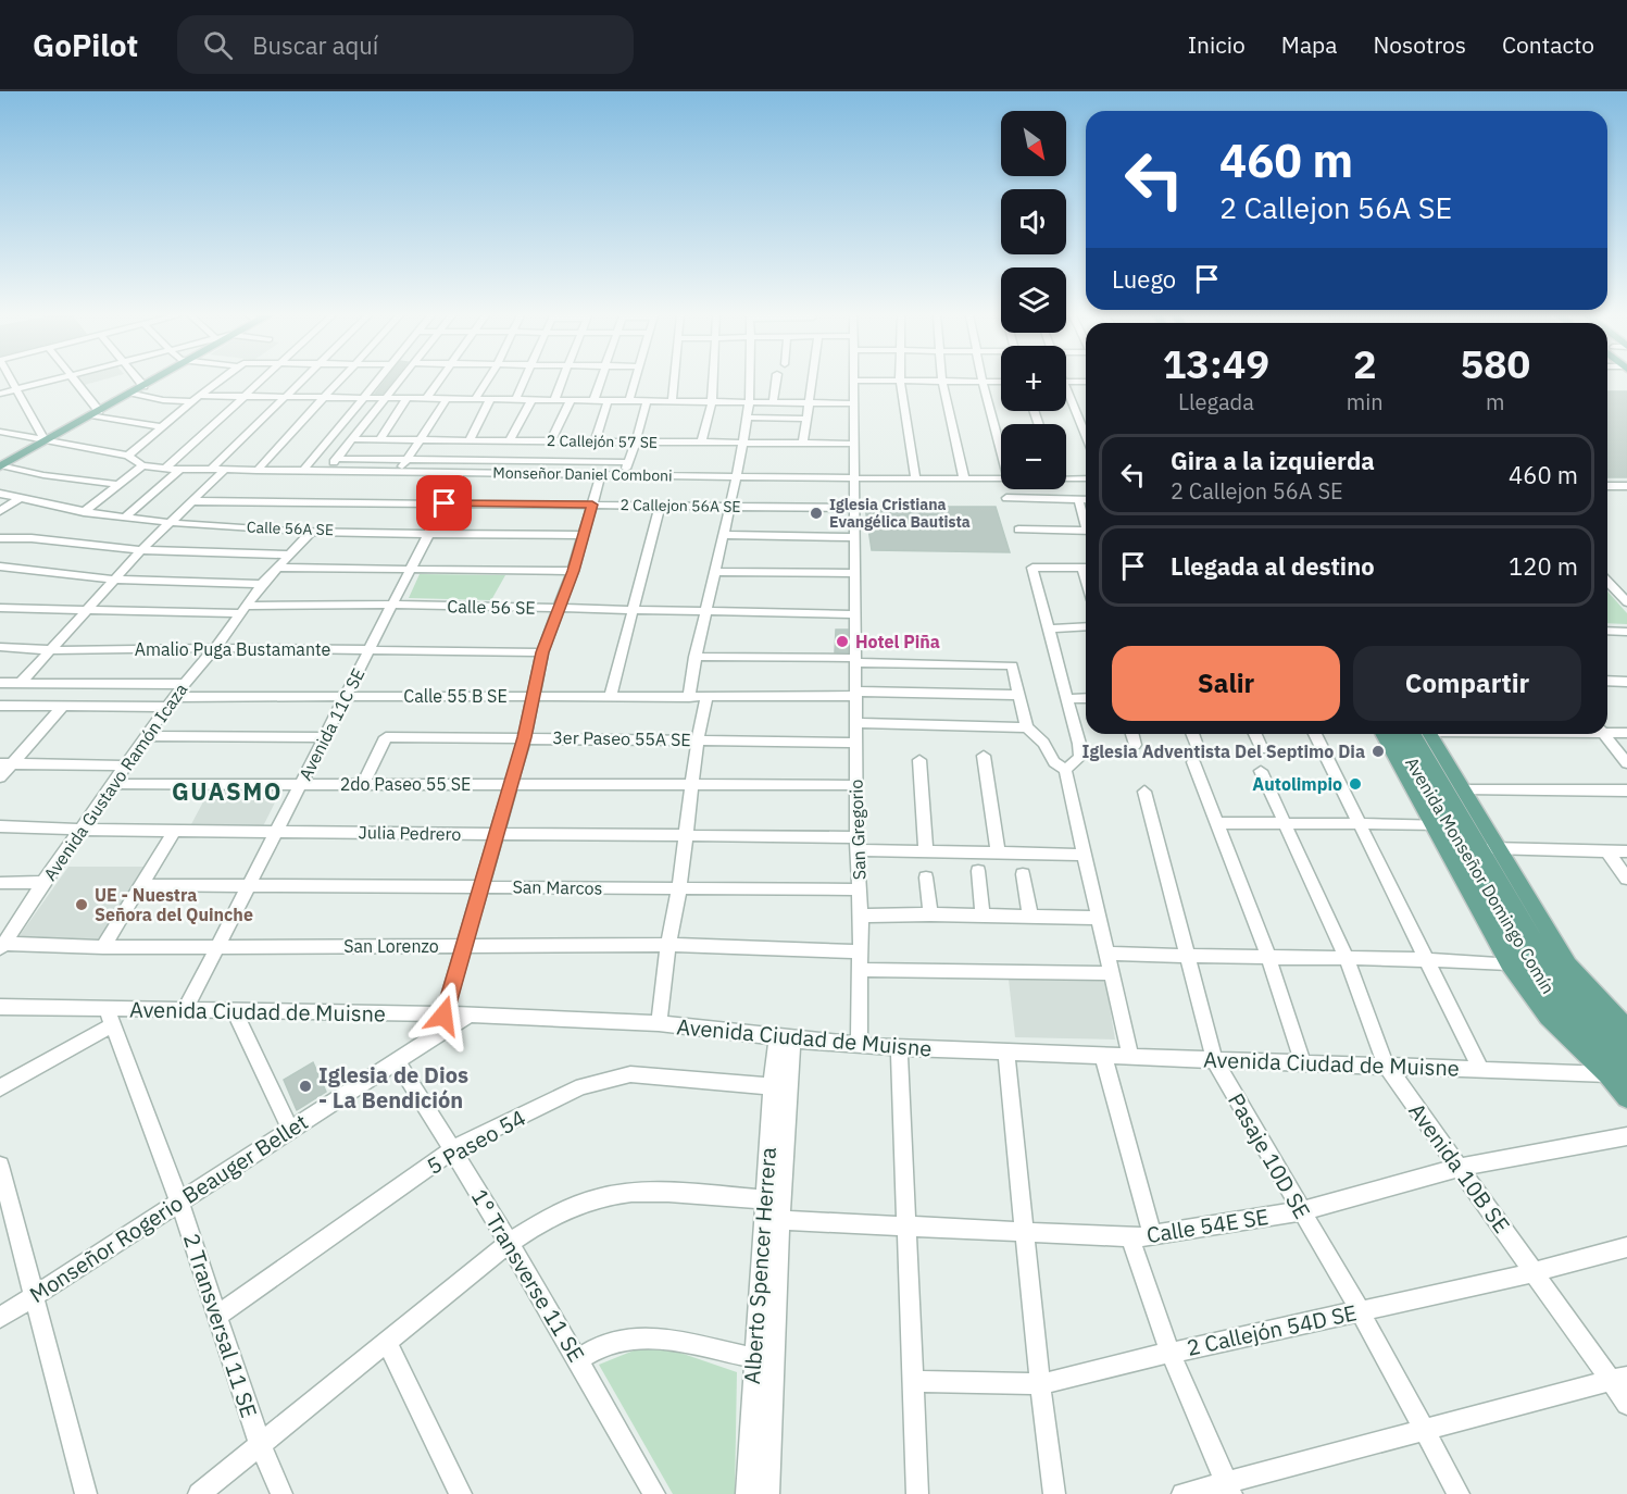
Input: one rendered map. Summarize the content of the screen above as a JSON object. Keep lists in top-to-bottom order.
{
  "streets": {
    "main road": ["Avenida Monseñor Domingo Comín"],
    "street": [
      "2 Callejón 57 SE",
      "Monseñor Daniel Comboni",
      "2 Callejon 56A SE",
      "Calle 56A SE",
      "Calle 56 SE",
      "Amalio Puga Bustamante",
      "Calle 55 B SE",
      "Avenida 11C SE",
      "3er Paseo 55A SE",
      "Avenida Gustavo Ramón Icaza",
      "2do Paseo 55 SE",
      "San Gregorio",
      "Julia Pedrero",
      "San Marcos",
      "San Lorenzo",
      "Avenida Ciudad de Muisne",
      "5 Paseo 54",
      "Pasaje 10D SE",
      "Avenida 10B SE",
      "Monseñor Rogerio Beauger Bellet",
      "Calle 54E SE",
      "Alberto Spencer Herrera",
      "1° Transverse 11 SE",
      "2 Transversal 11 SE",
      "2 Callejón 54D SE"
    ]
  },
  "crossings": [
    ["Monseñor Daniel Comboni", "Avenida 11C SE"],
    ["2 Callejon 56A SE", "Avenida 11C SE"],
    ["Calle 56A SE", "Avenida 11C SE"],
    ["Calle 56A SE", "Avenida Gustavo Ramón Icaza"],
    ["Calle 56 SE", "Avenida 11C SE"],
    ["Calle 56 SE", "Avenida Gustavo Ramón Icaza"],
    ["Calle 56 SE", "San Gregorio"],
    ["Amalio Puga Bustamante", "Avenida 11C SE"],
    ["Amalio Puga Bustamante", "Avenida Gustavo Ramón Icaza"],
    ["Calle 55 B SE", "Avenida 11C SE"],
    ["Calle 55 B SE", "Avenida Gustavo Ramón Icaza"],
    ["Calle 55 B SE", "San Gregorio"],
    ["Avenida 11C SE", "2do Paseo 55 SE"],
    ["Avenida 11C SE", "Julia Pedrero"],
    ["Avenida 11C SE", "San Marcos"],
    ["Avenida 11C SE", "San Lorenzo"],
    ["Avenida 11C SE", "Avenida Ciudad de Muisne"],
    ["3er Paseo 55A SE", "2do Paseo 55 SE"],
    ["3er Paseo 55A SE", "San Gregorio"],
    ["Avenida Gustavo Ramón Icaza", "2do Paseo 55 SE"],
    ["Avenida Gustavo Ramón Icaza", "Julia Pedrero"],
    ["Avenida Gustavo Ramón Icaza", "San Lorenzo"],
    ["2do Paseo 55 SE", "San Gregorio"],
    ["San Gregorio", "Julia Pedrero"],
    ["San Gregorio", "San Marcos"],
    ["San Gregorio", "San Lorenzo"],
    ["San Gregorio", "Avenida Ciudad de Muisne"],
    ["Avenida Monseñor Domingo Comín", "Avenida Ciudad de Muisne"],
    ["Avenida Ciudad de Muisne", "Pasaje 10D SE"],
    ["Avenida Ciudad de Muisne", "Avenida 10B SE"],
    ["Avenida Ciudad de Muisne", "Monseñor Rogerio Beauger Bellet"],
    ["Avenida Ciudad de Muisne", "Alberto Spencer Herrera"],
    ["Avenida Ciudad de Muisne", "2 Transversal 11 SE"],
    ["5 Paseo 54", "Alberto Spencer Herrera"],
    ["5 Paseo 54", "1° Transverse 11 SE"],
    ["5 Paseo 54", "2 Transversal 11 SE"],
    ["Pasaje 10D SE", "Calle 54E SE"],
    ["Pasaje 10D SE", "2 Callejón 54D SE"],
    ["Avenida 10B SE", "Calle 54E SE"],
    ["Avenida 10B SE", "2 Callejón 54D SE"],
    ["Monseñor Rogerio Beauger Bellet", "1° Transverse 11 SE"],
    ["Monseñor Rogerio Beauger Bellet", "2 Transversal 11 SE"],
    ["Calle 54E SE", "Alberto Spencer Herrera"]
  ],
  "districts": ["GUASMO"],
  "places": [
    "Iglesia Cristiana Evangélica Bautista",
    "Hotel Piña",
    "Iglesia Adventista Del Septimo Dia",
    "Autolimpio",
    "UE - Nuestra Señora del Quinche",
    "Iglesia de Dios - La Bendición"
  ],
  "north": "bottom right",
  "page": {
    "header": "GoPilot",
    "search": "Buscar aquí",
    "nav": [
      "Inicio",
      "Mapa",
      "Nosotros",
      "Contacto"
    ],
    "map_buttons": ["+", "−"],
    "turn": ["460 m", "2 Callejon 56A SE"],
    "then": "Luego",
    "eta": [
      "13:49",
      "Llegada",
      "2",
      "min",
      "580",
      "m"
    ],
    "list": [
      {
        "name": "Gira a la izquierda",
        "note": "2 Callejon 56A SE",
        "value": "460 m"
      },
      {
        "name": "Llegada al destino",
        "value": "120 m"
      }
    ],
    "buttons": ["Salir", "Compartir"]
  }
}
